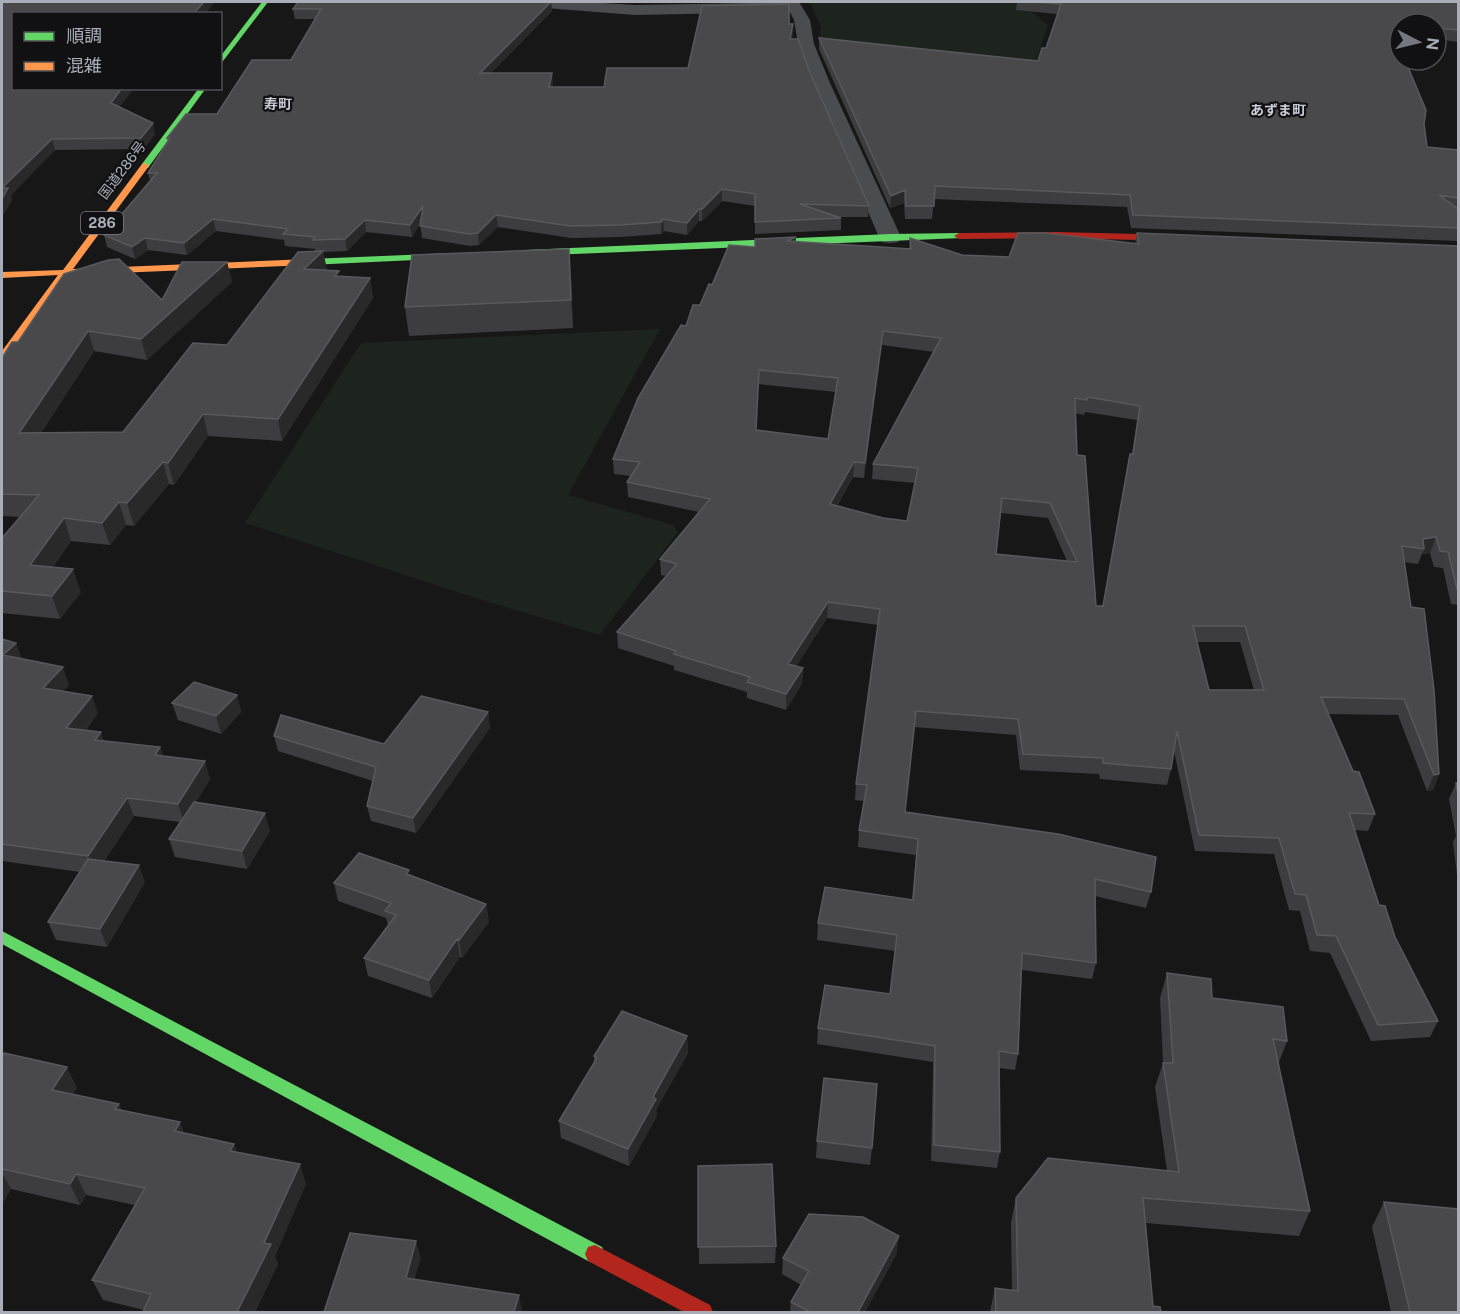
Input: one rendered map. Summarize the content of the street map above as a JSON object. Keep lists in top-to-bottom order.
{
  "streets": {
    "main road": ["国道286号", "286"]
  },
  "districts": ["寿町", "あずま町"],
  "legend": ["順調", "混雑"],
  "north": "right"
}
